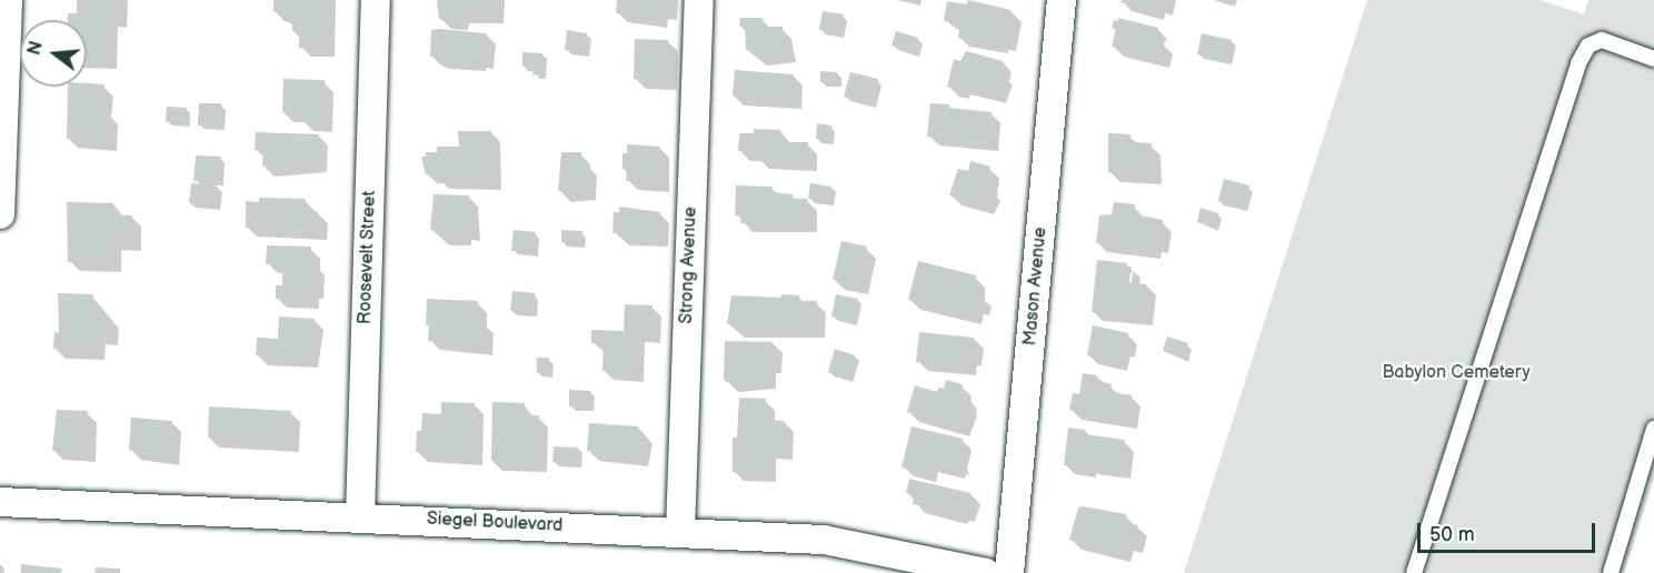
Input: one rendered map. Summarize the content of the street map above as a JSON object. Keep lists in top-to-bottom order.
{
  "streets": {
    "street": [
      "Roosevelt Street",
      "Strong Avenue",
      "Mason Avenue",
      "Siegel Boulevard"
    ]
  },
  "crossings": [
    ["Roosevelt Street", "Siegel Boulevard"],
    ["Strong Avenue", "Siegel Boulevard"]
  ],
  "parks": ["Babylon Cemetery"],
  "scale_bar": "50 m",
  "north": "left"
}
